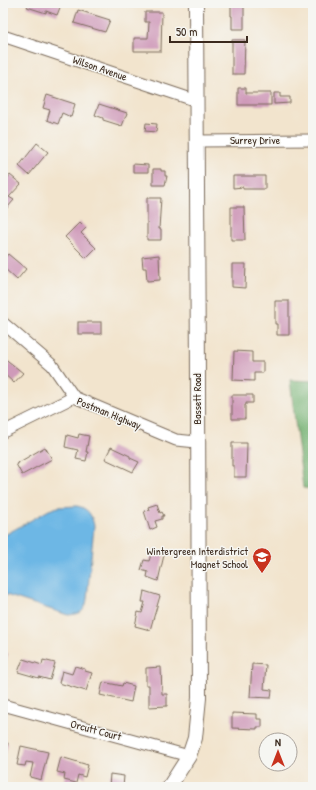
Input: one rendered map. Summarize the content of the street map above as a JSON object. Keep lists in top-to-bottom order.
{
  "streets": {
    "street": [
      "Wilson Avenue",
      "Surrey Drive",
      "Bassett Road",
      "Postman Highway",
      "Orcutt Court"
    ]
  },
  "crossings": [
    ["Wilson Avenue", "Bassett Road"],
    ["Surrey Drive", "Bassett Road"],
    ["Bassett Road", "Postman Highway"],
    ["Bassett Road", "Orcutt Court"]
  ],
  "places": {
    "school or university": ["Wintergreen Interdistrict Magnet School"]
  },
  "scale_bar": "50 m",
  "north": "top"
}
